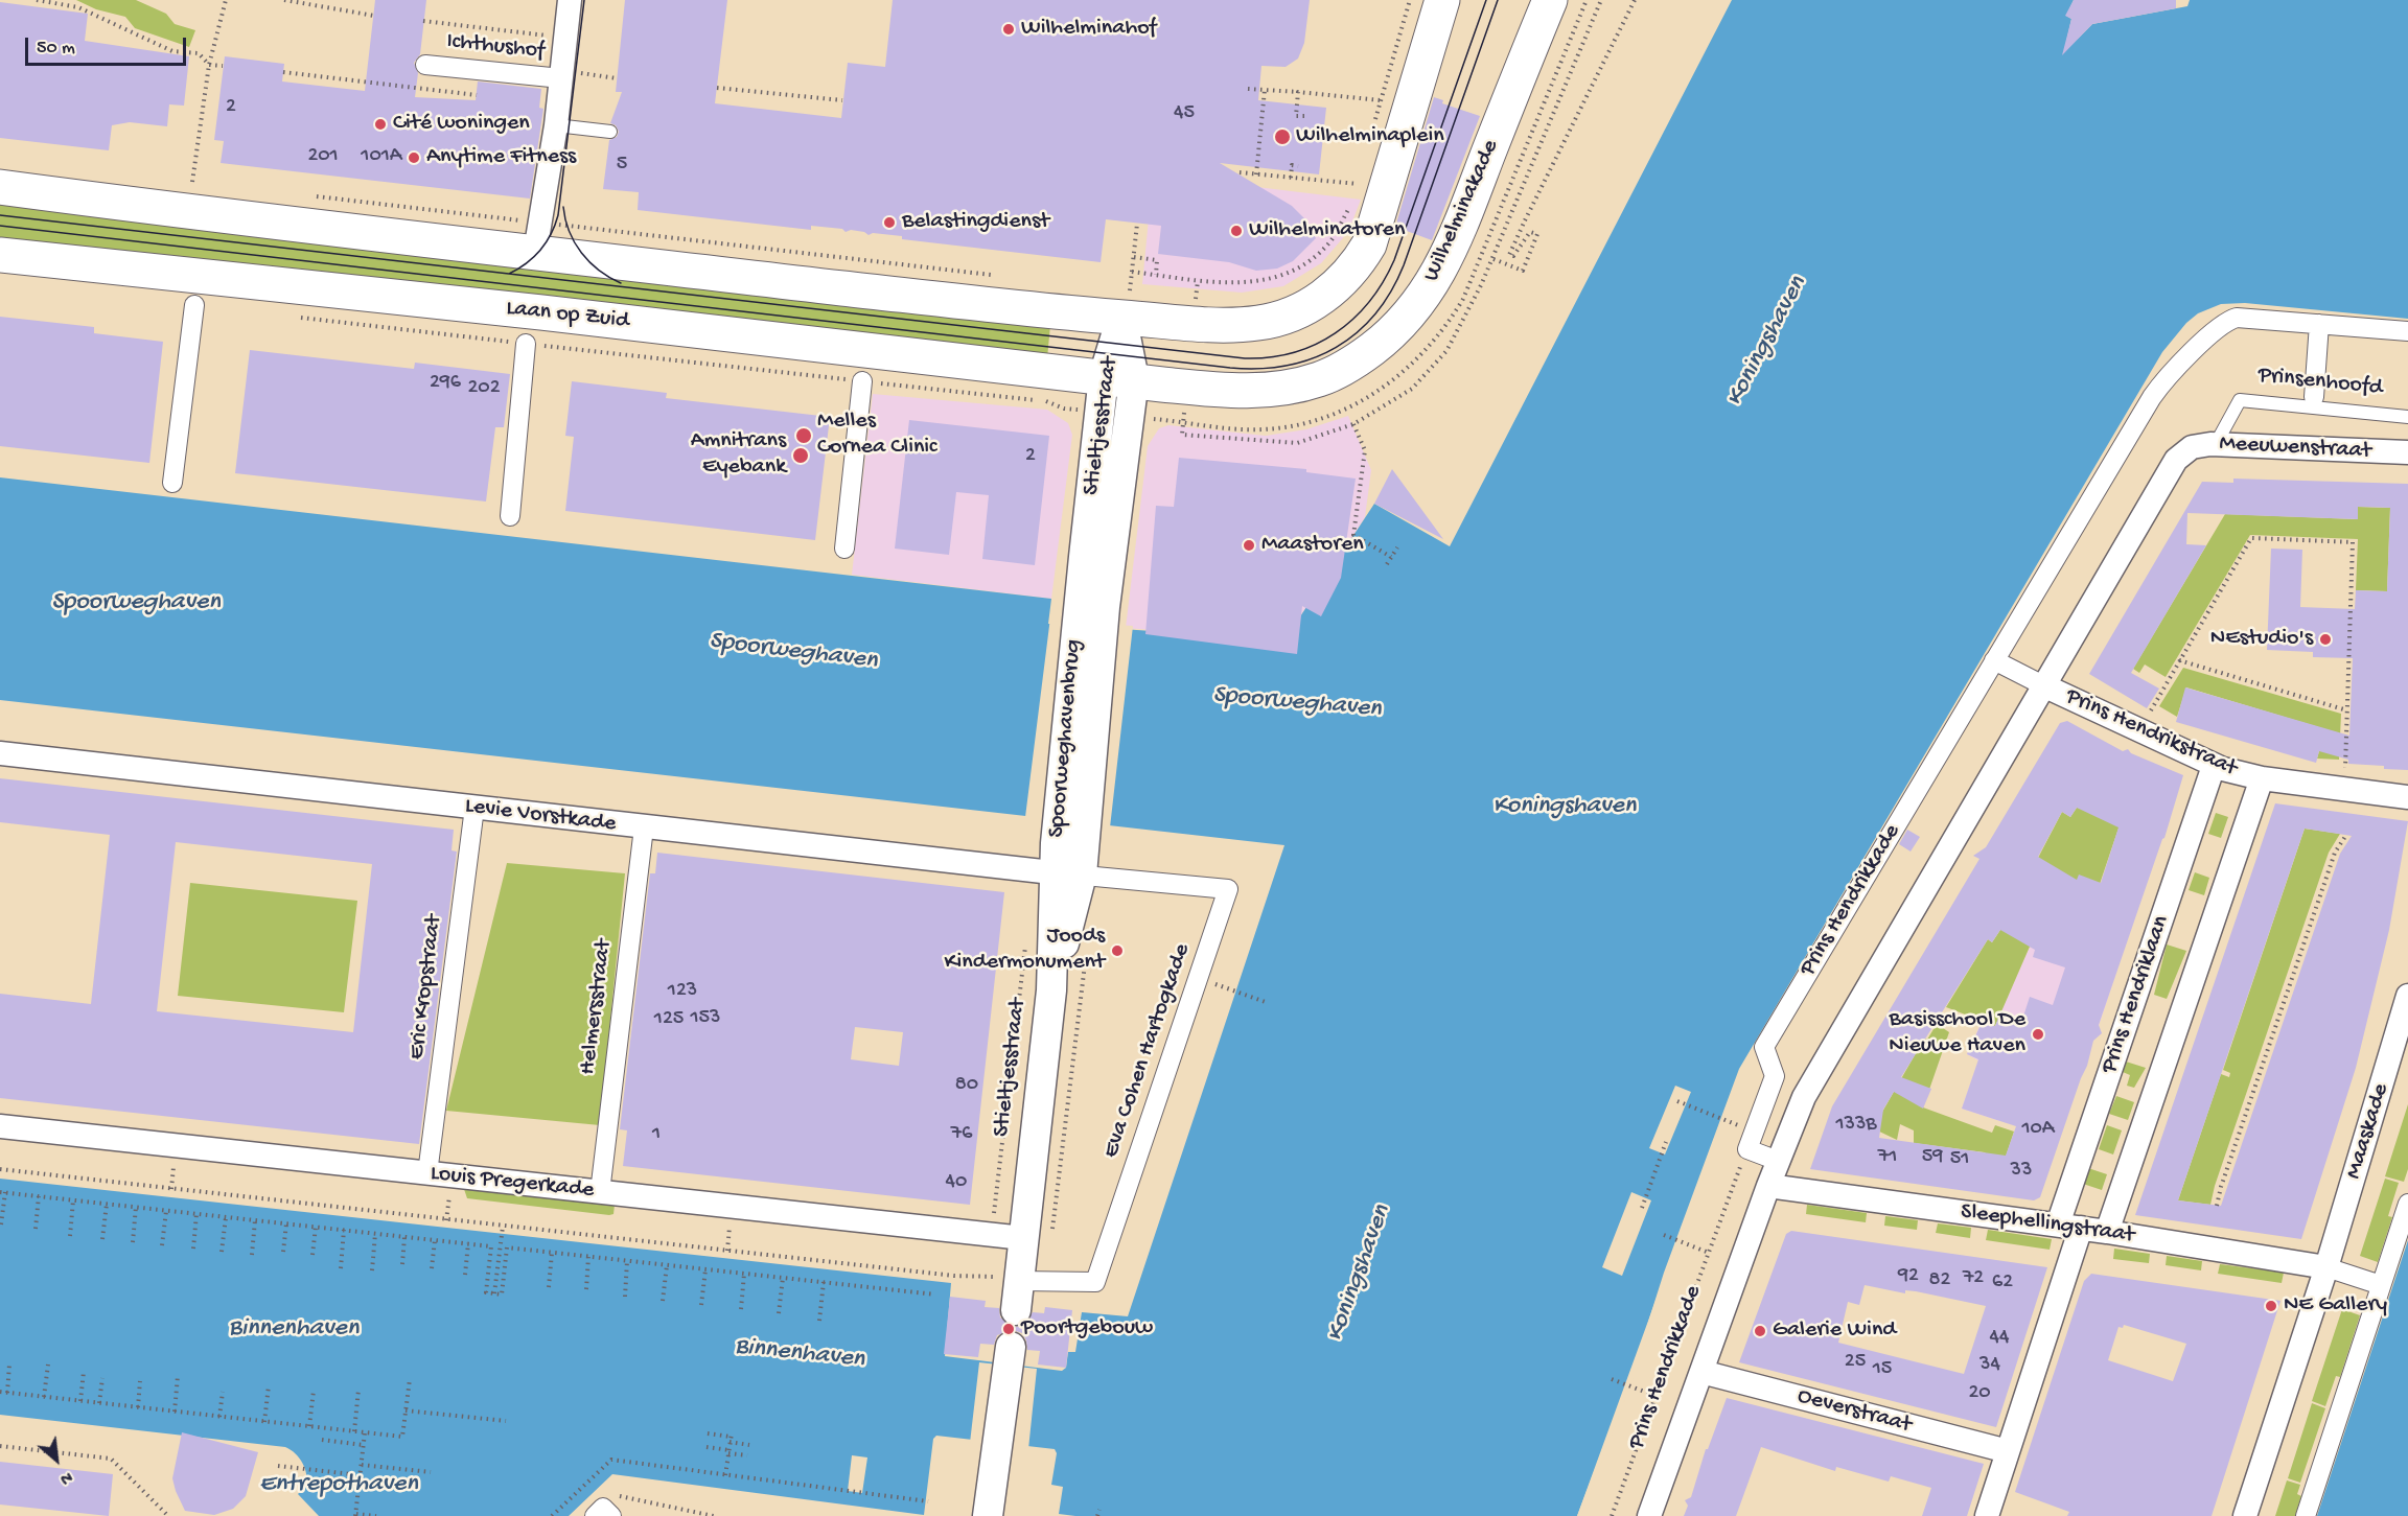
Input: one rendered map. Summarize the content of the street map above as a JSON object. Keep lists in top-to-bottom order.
{
  "streets": {
    "main road": ["Wilhelminakade", "Laan op Zuid"],
    "street": [
      "Ichthushof",
      "Prinsenhoofd",
      "Stieltjesstraat",
      "Meeuwenstraat",
      "Prins Hendrikstraat",
      "Spoorweghavenbrug",
      "Levie Vorstkade",
      "Prins Hendrikkade",
      "Eric Kropstraat",
      "Prins Hendriklaan",
      "Helmersstraat",
      "Eva Cohen Hartogkade",
      "Maaskade",
      "Louis Pregerkade",
      "Sleephellingstraat",
      "Oeverstraat"
    ]
  },
  "crossings": [
    ["Wilhelminakade", "Laan op Zuid"],
    ["Wilhelminakade", "Stieltjesstraat"],
    ["Laan op Zuid", "Stieltjesstraat"],
    ["Prinsenhoofd", "Meeuwenstraat"],
    ["Prinsenhoofd", "Prins Hendrikkade"],
    ["Stieltjesstraat", "Spoorweghavenbrug"],
    ["Stieltjesstraat", "Levie Vorstkade"],
    ["Stieltjesstraat", "Eva Cohen Hartogkade"],
    ["Stieltjesstraat", "Louis Pregerkade"],
    ["Meeuwenstraat", "Prins Hendrikkade"],
    ["Prins Hendrikstraat", "Prins Hendrikkade"],
    ["Prins Hendrikstraat", "Prins Hendriklaan"],
    ["Spoorweghavenbrug", "Levie Vorstkade"],
    ["Spoorweghavenbrug", "Eva Cohen Hartogkade"],
    ["Levie Vorstkade", "Eric Kropstraat"],
    ["Levie Vorstkade", "Helmersstraat"],
    ["Levie Vorstkade", "Eva Cohen Hartogkade"],
    ["Prins Hendrikkade", "Sleephellingstraat"],
    ["Prins Hendrikkade", "Oeverstraat"],
    ["Eric Kropstraat", "Louis Pregerkade"],
    ["Prins Hendriklaan", "Sleephellingstraat"],
    ["Prins Hendriklaan", "Oeverstraat"],
    ["Helmersstraat", "Louis Pregerkade"],
    ["Maaskade", "Sleephellingstraat"]
  ],
  "water": [
    "Koningshaven",
    "Spoorweghaven",
    "Binnenhaven",
    "Entrepothaven"
  ],
  "places": [
    "Wilhelminahof",
    "Cité woningen",
    "Wilhelminaplein",
    "Anytime Fitness",
    "Belastingdienst",
    "Wilhelminatoren",
    "Melles Cornea Clinic",
    "Amnitrans Eyebank",
    "Maastoren",
    "NEstudio's",
    "Joods Kindermonument",
    "Basisschool De Nieuwe Haven",
    "NE Gallery",
    "Poortgebouw",
    "Galerie Wind"
  ],
  "house_numbers": [
    "2",
    "45",
    "201",
    "101A",
    "5",
    "296",
    "202",
    "2",
    "123",
    "153",
    "125",
    "80",
    "133B",
    "10A",
    "1",
    "76",
    "71",
    "59",
    "51",
    "33",
    "40",
    "92",
    "72",
    "82",
    "62",
    "44",
    "25",
    "34",
    "15",
    "20"
  ],
  "scale_bar": "50 m",
  "north": "bottom right"
}
